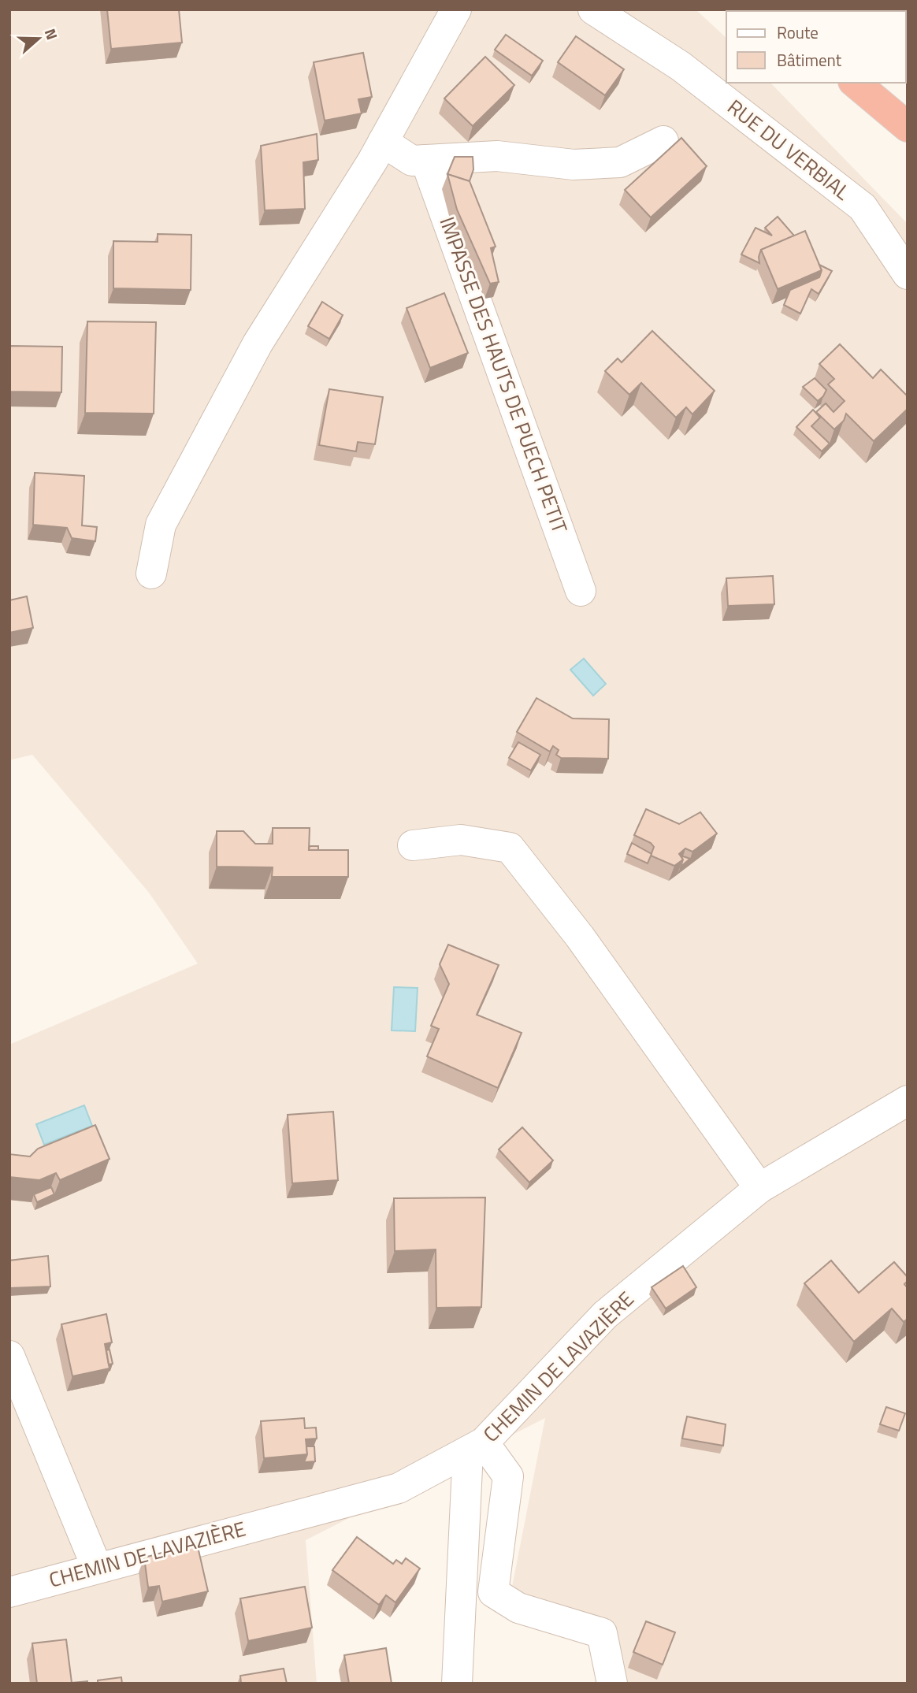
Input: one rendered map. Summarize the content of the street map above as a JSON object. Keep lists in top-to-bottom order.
{
  "streets": {
    "street": ["RUE DU VERBIAL", "IMPASSE DES HAUTS DE PUECH PETIT", "CHEMIN DE LAVAZIÈRE"]
  },
  "legend": ["Route", "Bâtiment"],
  "north": "right"
}
